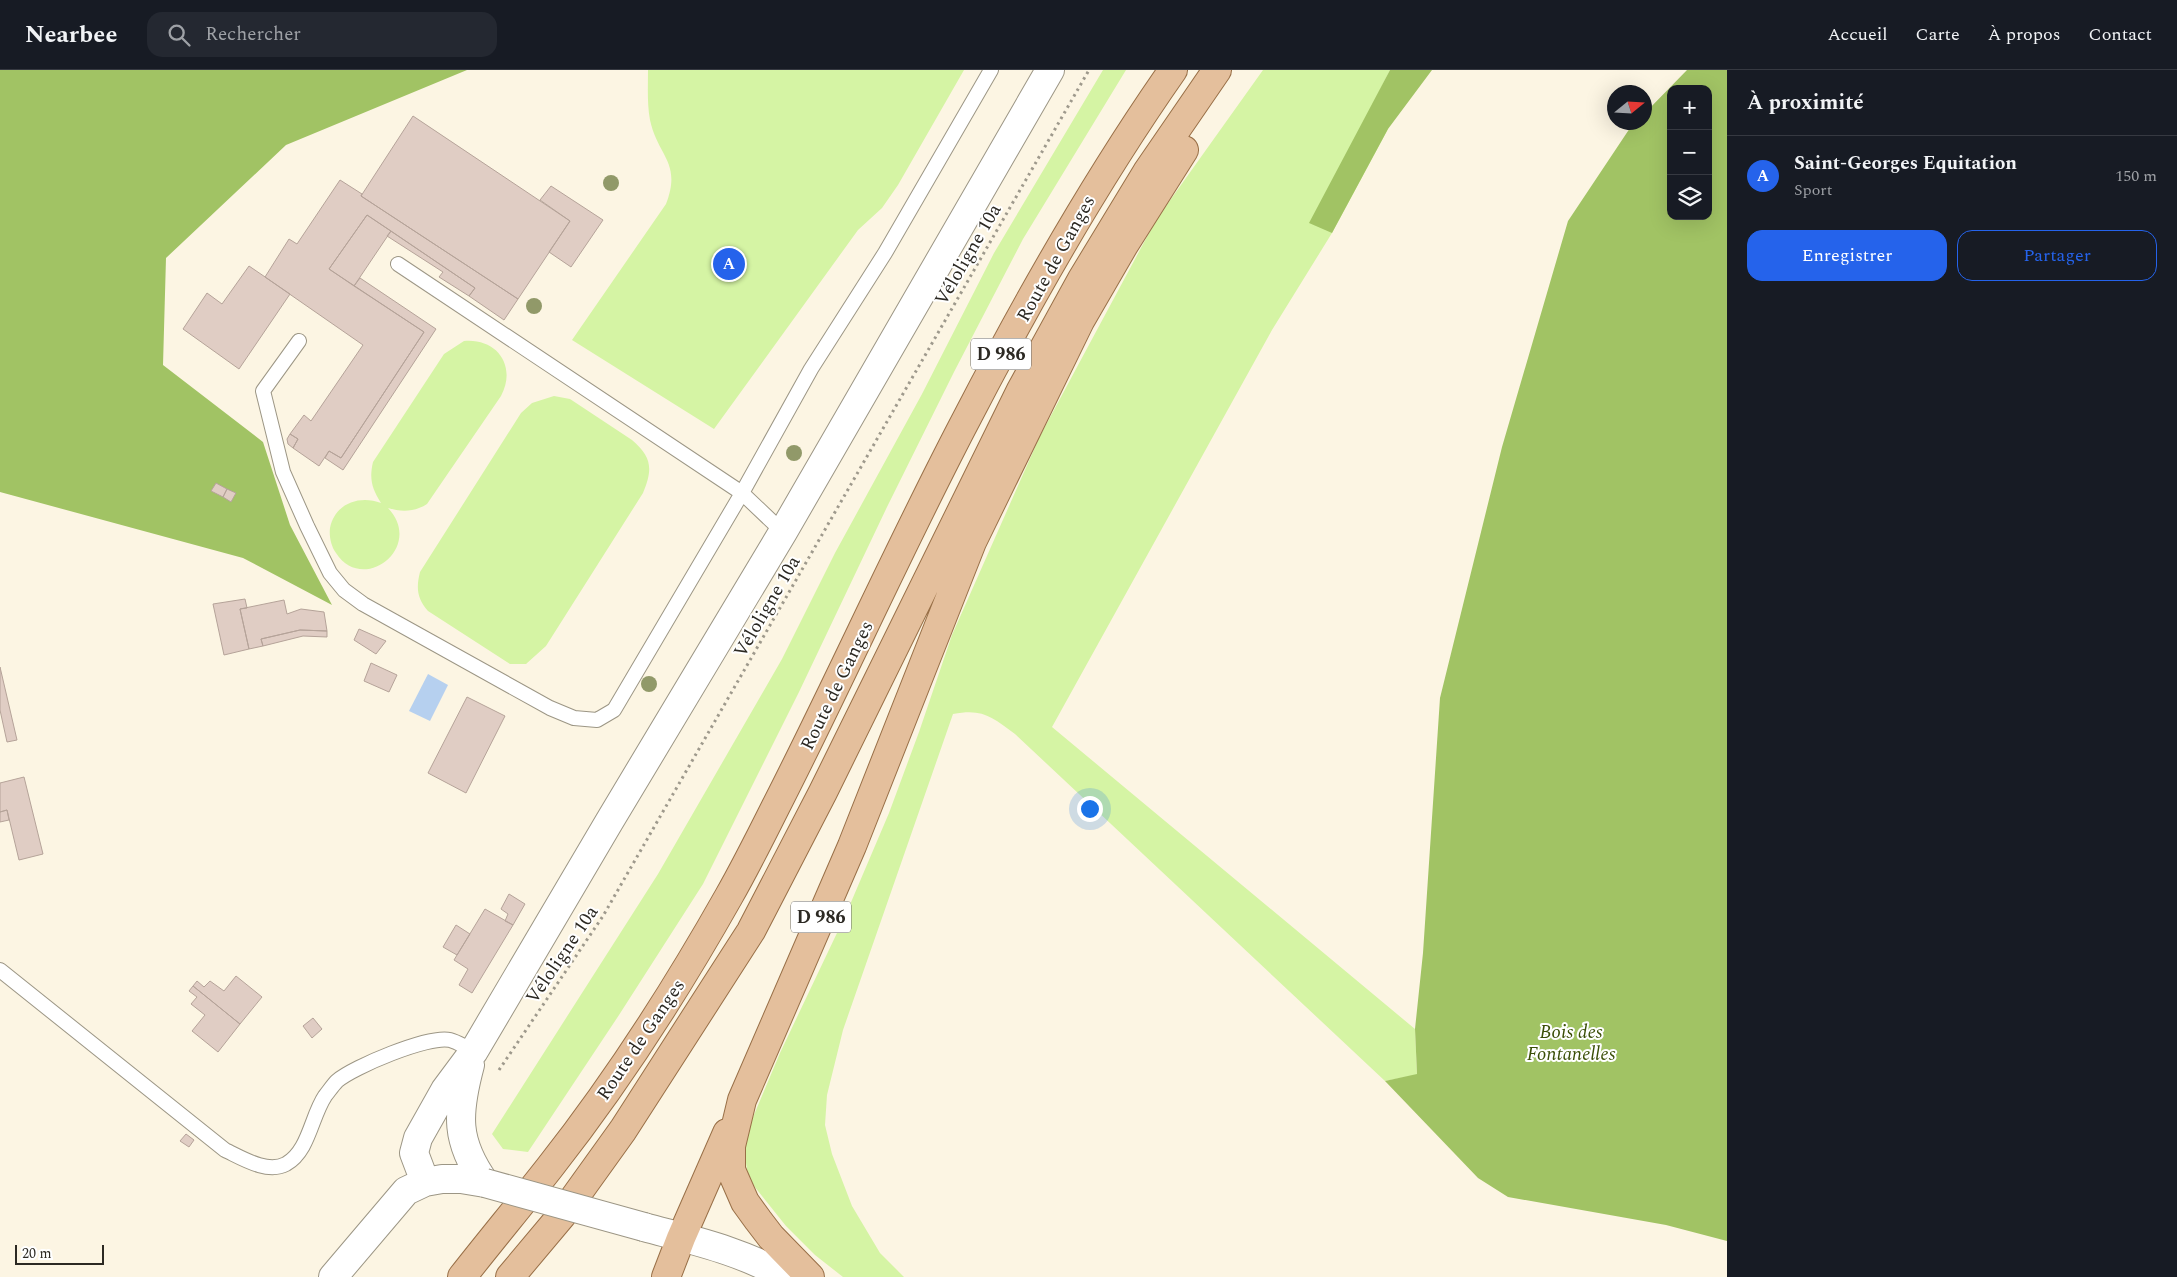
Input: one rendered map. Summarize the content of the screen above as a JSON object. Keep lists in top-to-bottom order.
{
  "streets": {
    "main road": ["Route de Ganges", "D 986"],
    "path": ["Véloligne 10a"]
  },
  "parks": ["Bois des Fontanelles"],
  "scale_bar": "20 m",
  "north": "right",
  "page": {
    "header": "Nearbee",
    "search": "Rechercher",
    "nav": [
      "Accueil",
      "Carte",
      "À propos",
      "Contact"
    ],
    "heading": "À proximité",
    "map_buttons": ["+", "−"],
    "list": [
      {
        "mark": "A",
        "name": "Saint-Georges Equitation",
        "note": "Sport",
        "value": "150 m"
      }
    ],
    "buttons": ["Enregistrer", "Partager"],
    "pins": "A",
    "scale": "20 m"
  }
}
